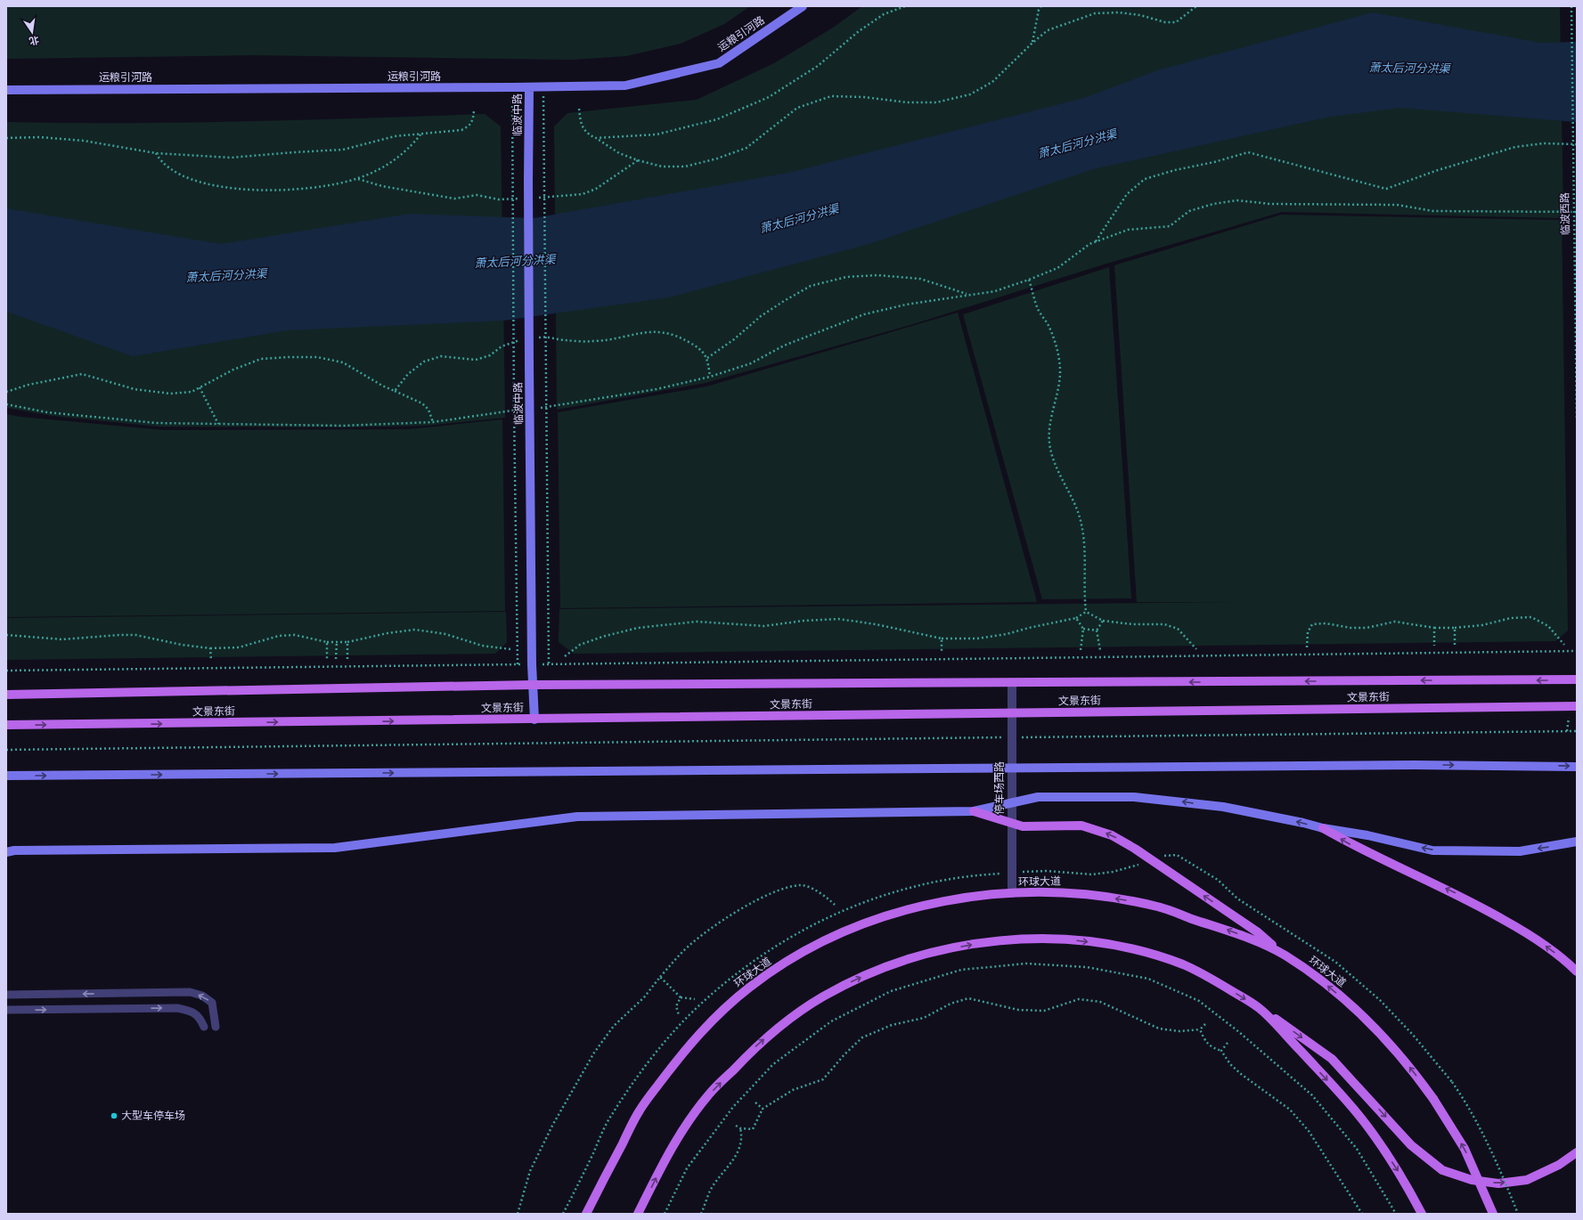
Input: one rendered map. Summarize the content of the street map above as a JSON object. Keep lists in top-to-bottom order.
{
  "streets": {
    "main road": ["文景东街", "环球大道"],
    "street": ["运粮引河路", "临波中路", "停车场西路"],
    "path": ["临波西路"]
  },
  "crossings": [
    ["运粮引河路", "临波中路"],
    ["临波中路", "文景东街"],
    ["文景东街", "停车场西路"],
    ["停车场西路", "环球大道"]
  ],
  "water": ["萧太后河分洪渠"],
  "places": ["大型车停车场"],
  "north": "bottom"
}
